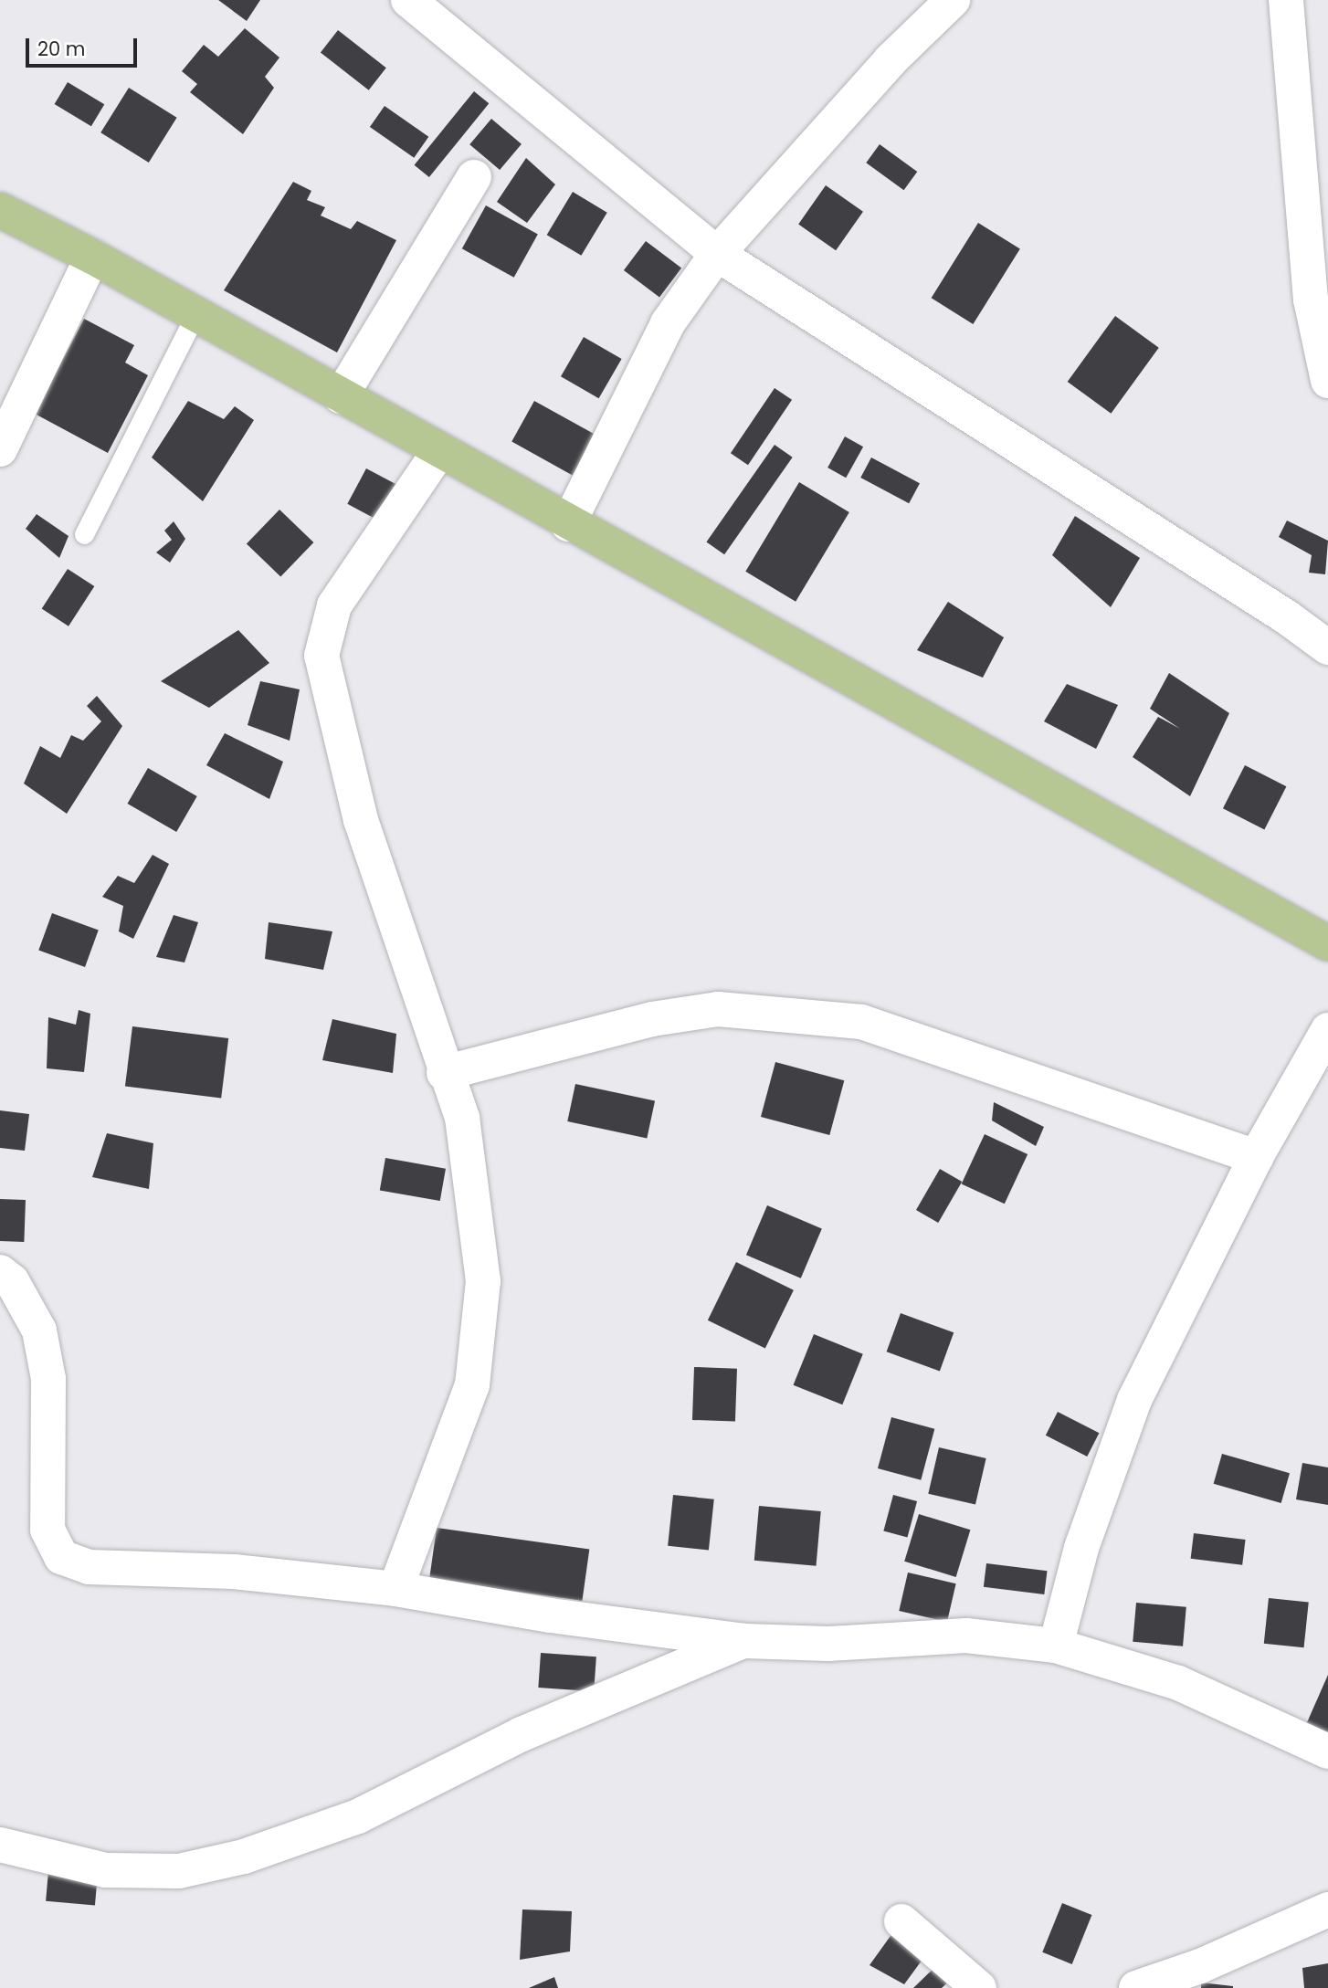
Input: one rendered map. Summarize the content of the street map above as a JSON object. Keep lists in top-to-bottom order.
{
  "scale_bar": "20 m"
}
